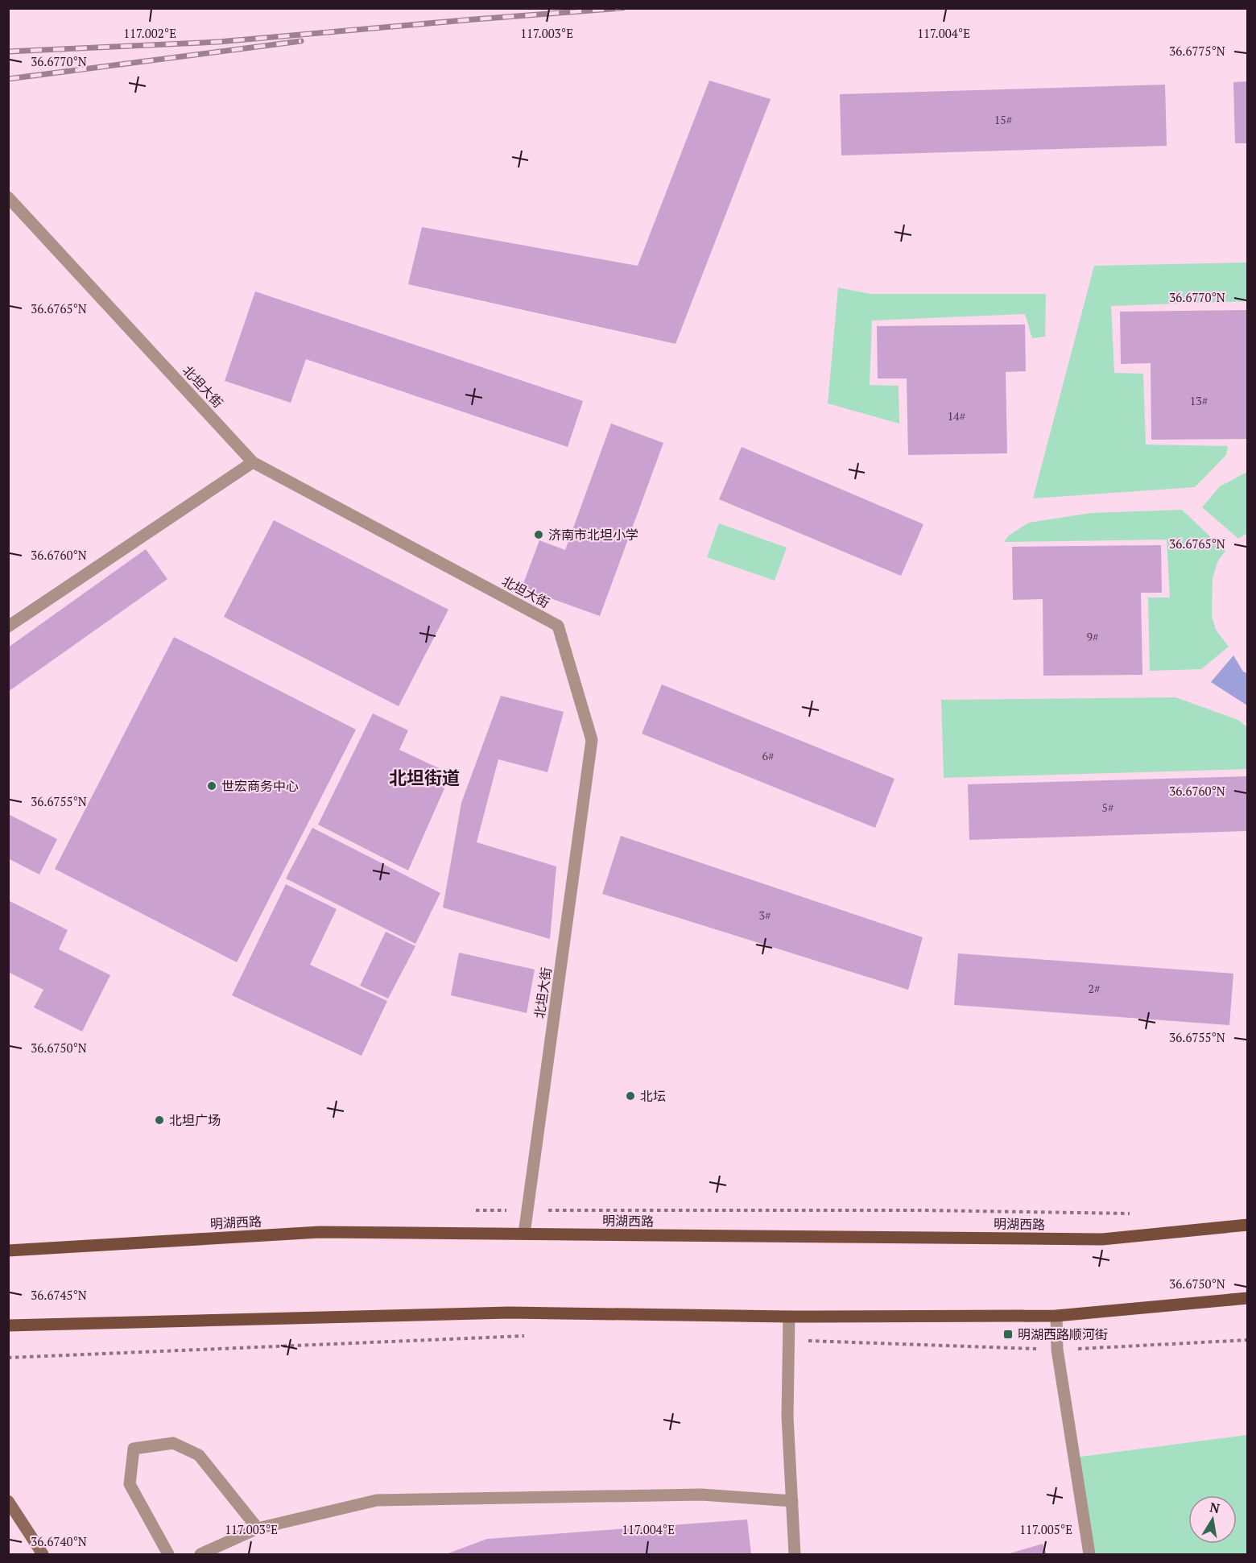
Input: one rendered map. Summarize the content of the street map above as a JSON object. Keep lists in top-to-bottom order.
{
  "streets": {
    "main road": ["明湖西路"],
    "street": ["北坦大街"]
  },
  "crossings": [
    ["北坦大街", "明湖西路"]
  ],
  "districts": ["北坦街道"],
  "places": {
    "other": [
      "济南市北坦小学",
      "世宏商务中心",
      "北坛",
      "北坦广场"
    ],
    "transit": ["明湖西路顺河街"]
  },
  "house_numbers": [
    "15#",
    "13#",
    "14#",
    "9#",
    "6#",
    "5#",
    "3#",
    "2#"
  ],
  "north": "top",
  "coordinates": [
    "117.002°E",
    "117.003°E",
    "117.004°E",
    "36.6775°N",
    "36.6770°N",
    "36.6765°N",
    "36.6760°N",
    "36.6755°N",
    "36.6750°N",
    "36.6745°N",
    "117.005°E",
    "36.6740°N"
  ]
}
